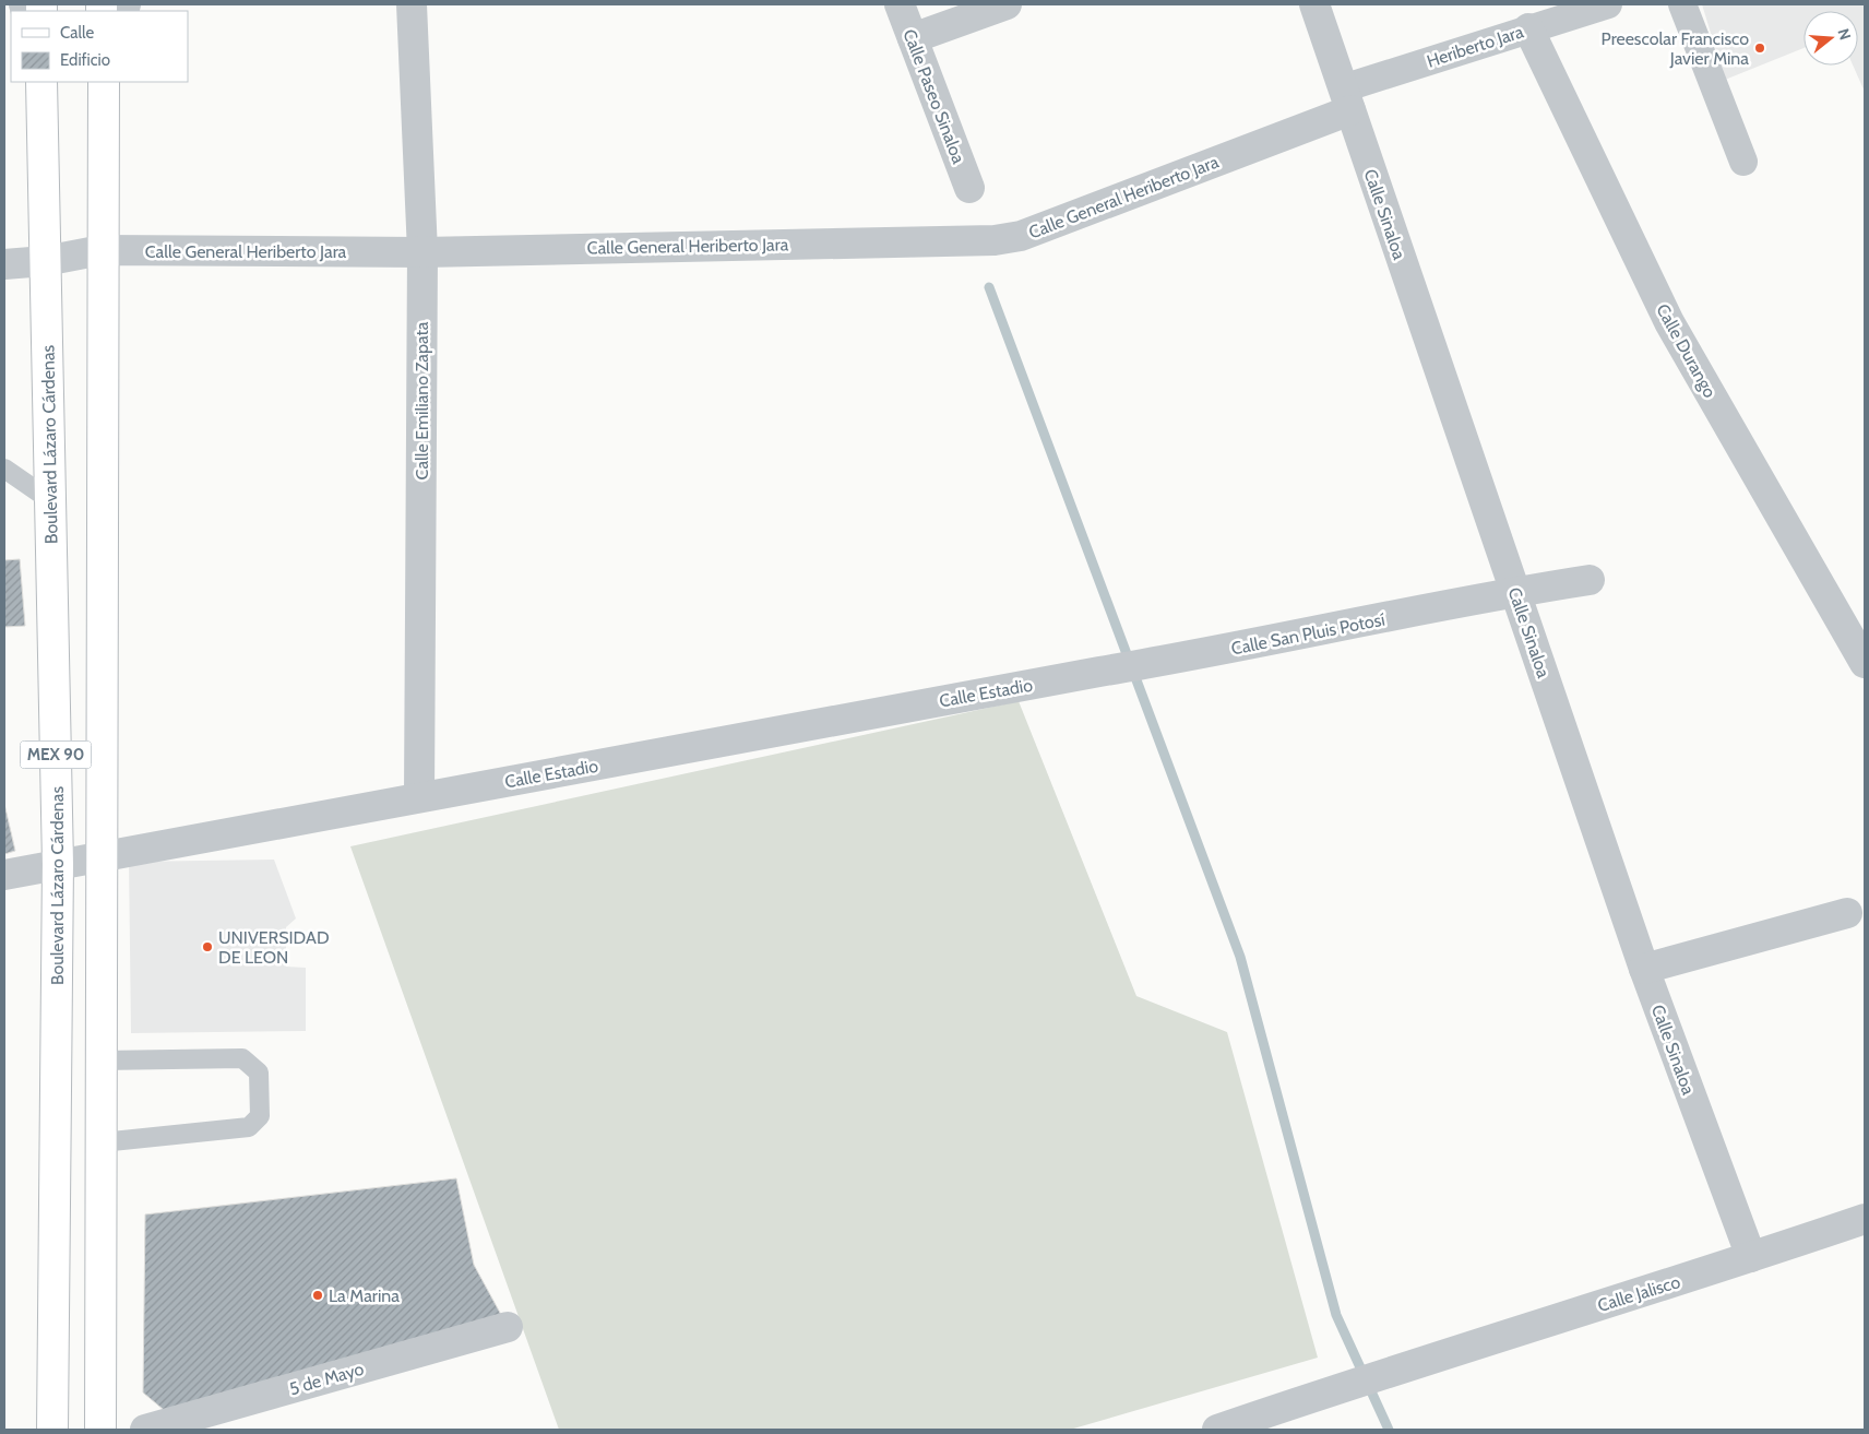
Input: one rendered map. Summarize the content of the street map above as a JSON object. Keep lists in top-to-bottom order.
{
  "streets": {
    "main road": ["Boulevard Lázaro Cárdenas", "MEX 90"],
    "street": [
      "Heriberto Jara",
      "Calle Paseo Sinaloa",
      "Calle General Heriberto Jara",
      "Calle Sinaloa",
      "Calle Durango",
      "Calle Emiliano Zapata",
      "Calle San Pluis Potosí",
      "Calle Estadio",
      "Calle Jalisco",
      "5 de Mayo"
    ]
  },
  "crossings": [
    ["Heriberto Jara", "Calle General Heriberto Jara"],
    ["Heriberto Jara", "Calle Sinaloa"],
    ["Heriberto Jara", "Calle Durango"],
    ["Calle General Heriberto Jara", "Calle Sinaloa"],
    ["Calle General Heriberto Jara", "Calle Emiliano Zapata"],
    ["Calle General Heriberto Jara", "Boulevard Lázaro Cárdenas"],
    ["Calle General Heriberto Jara", "MEX 90"],
    ["Calle Sinaloa", "Calle San Pluis Potosí"],
    ["Calle Sinaloa", "Calle Jalisco"],
    ["Calle Emiliano Zapata", "Calle Estadio"],
    ["Boulevard Lázaro Cárdenas", "Calle Estadio"],
    ["Calle San Pluis Potosí", "Calle Estadio"],
    ["Calle Estadio", "MEX 90"]
  ],
  "places": ["Preescolar Francisco Javier Mina", "UNIVERSIDAD DE LEON", "La Marina"],
  "legend": ["Calle", "Edificio"],
  "north": "right"
}
